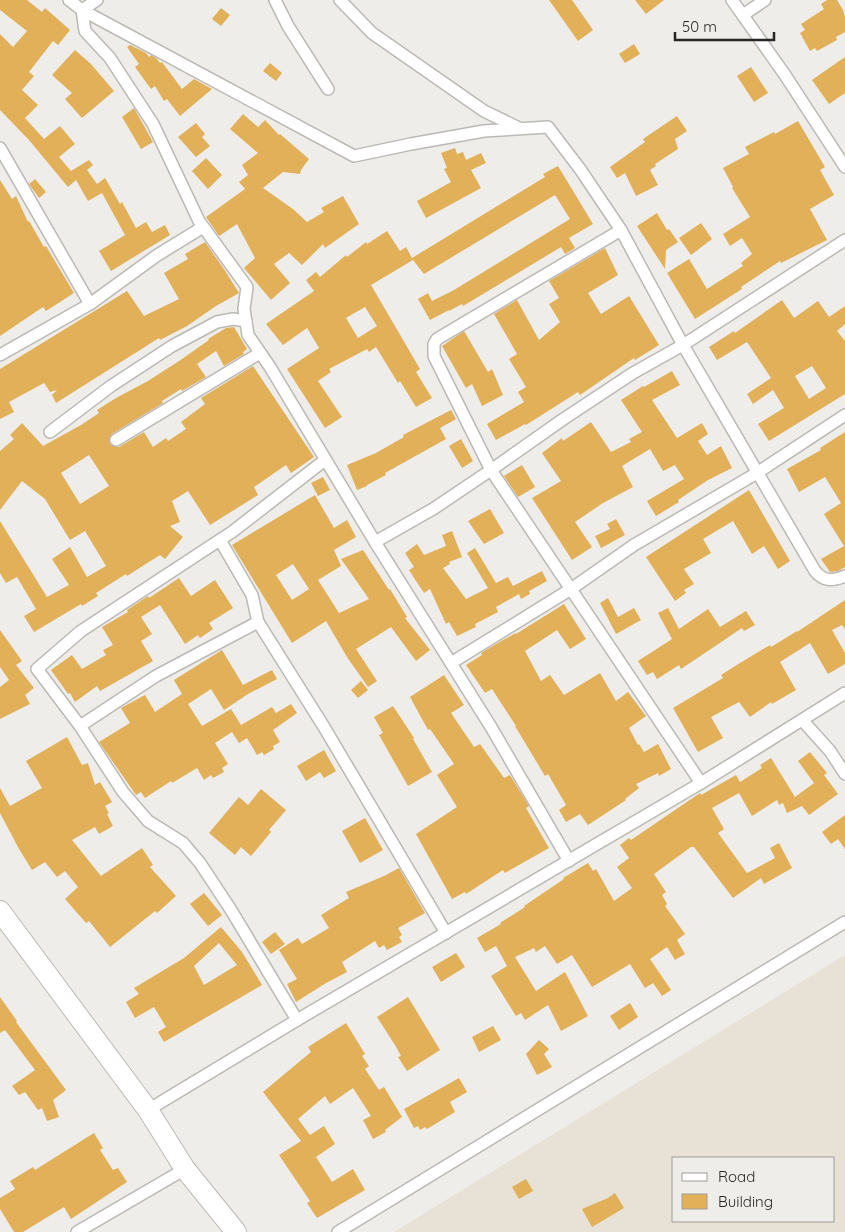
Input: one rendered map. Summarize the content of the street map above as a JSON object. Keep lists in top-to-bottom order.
{
  "legend": ["Road", "Building"],
  "scale_bar": "50 m"
}
